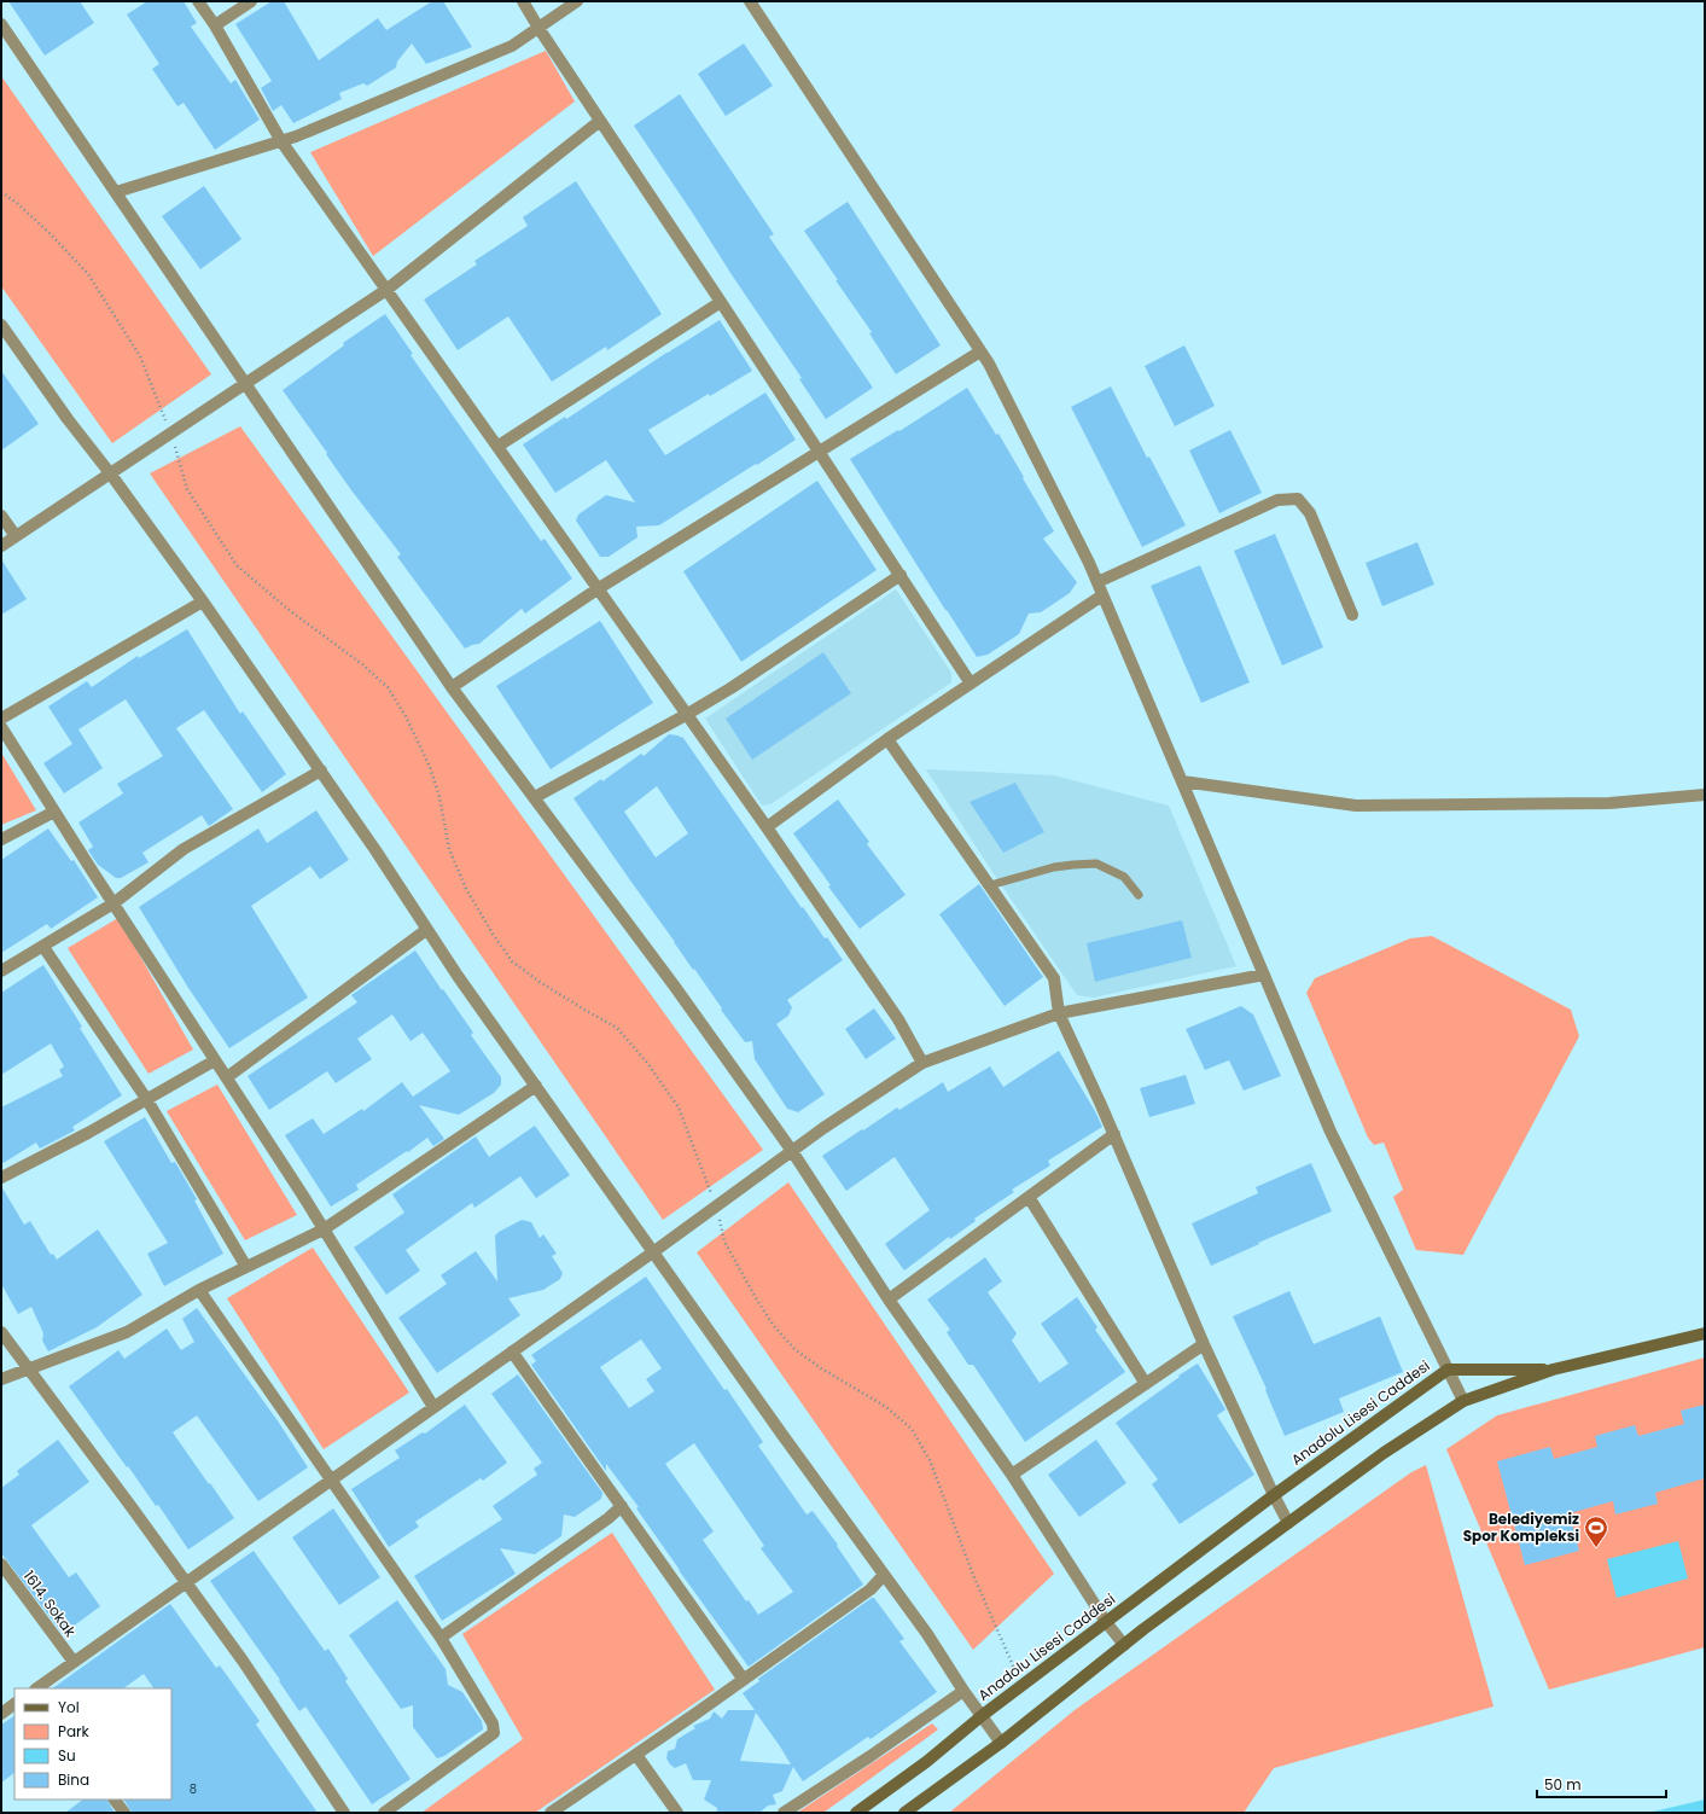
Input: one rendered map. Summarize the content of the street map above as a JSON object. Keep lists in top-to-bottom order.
{
  "streets": {
    "street": ["Anadolu Lisesi Caddesi", "1614. Sokak"]
  },
  "places": {
    "sports": ["Belediyemiz Spor Kompleksi"]
  },
  "house_numbers": ["8"],
  "legend": [
    "Yol",
    "Park",
    "Su",
    "Bina"
  ],
  "scale_bar": "50 m"
}
